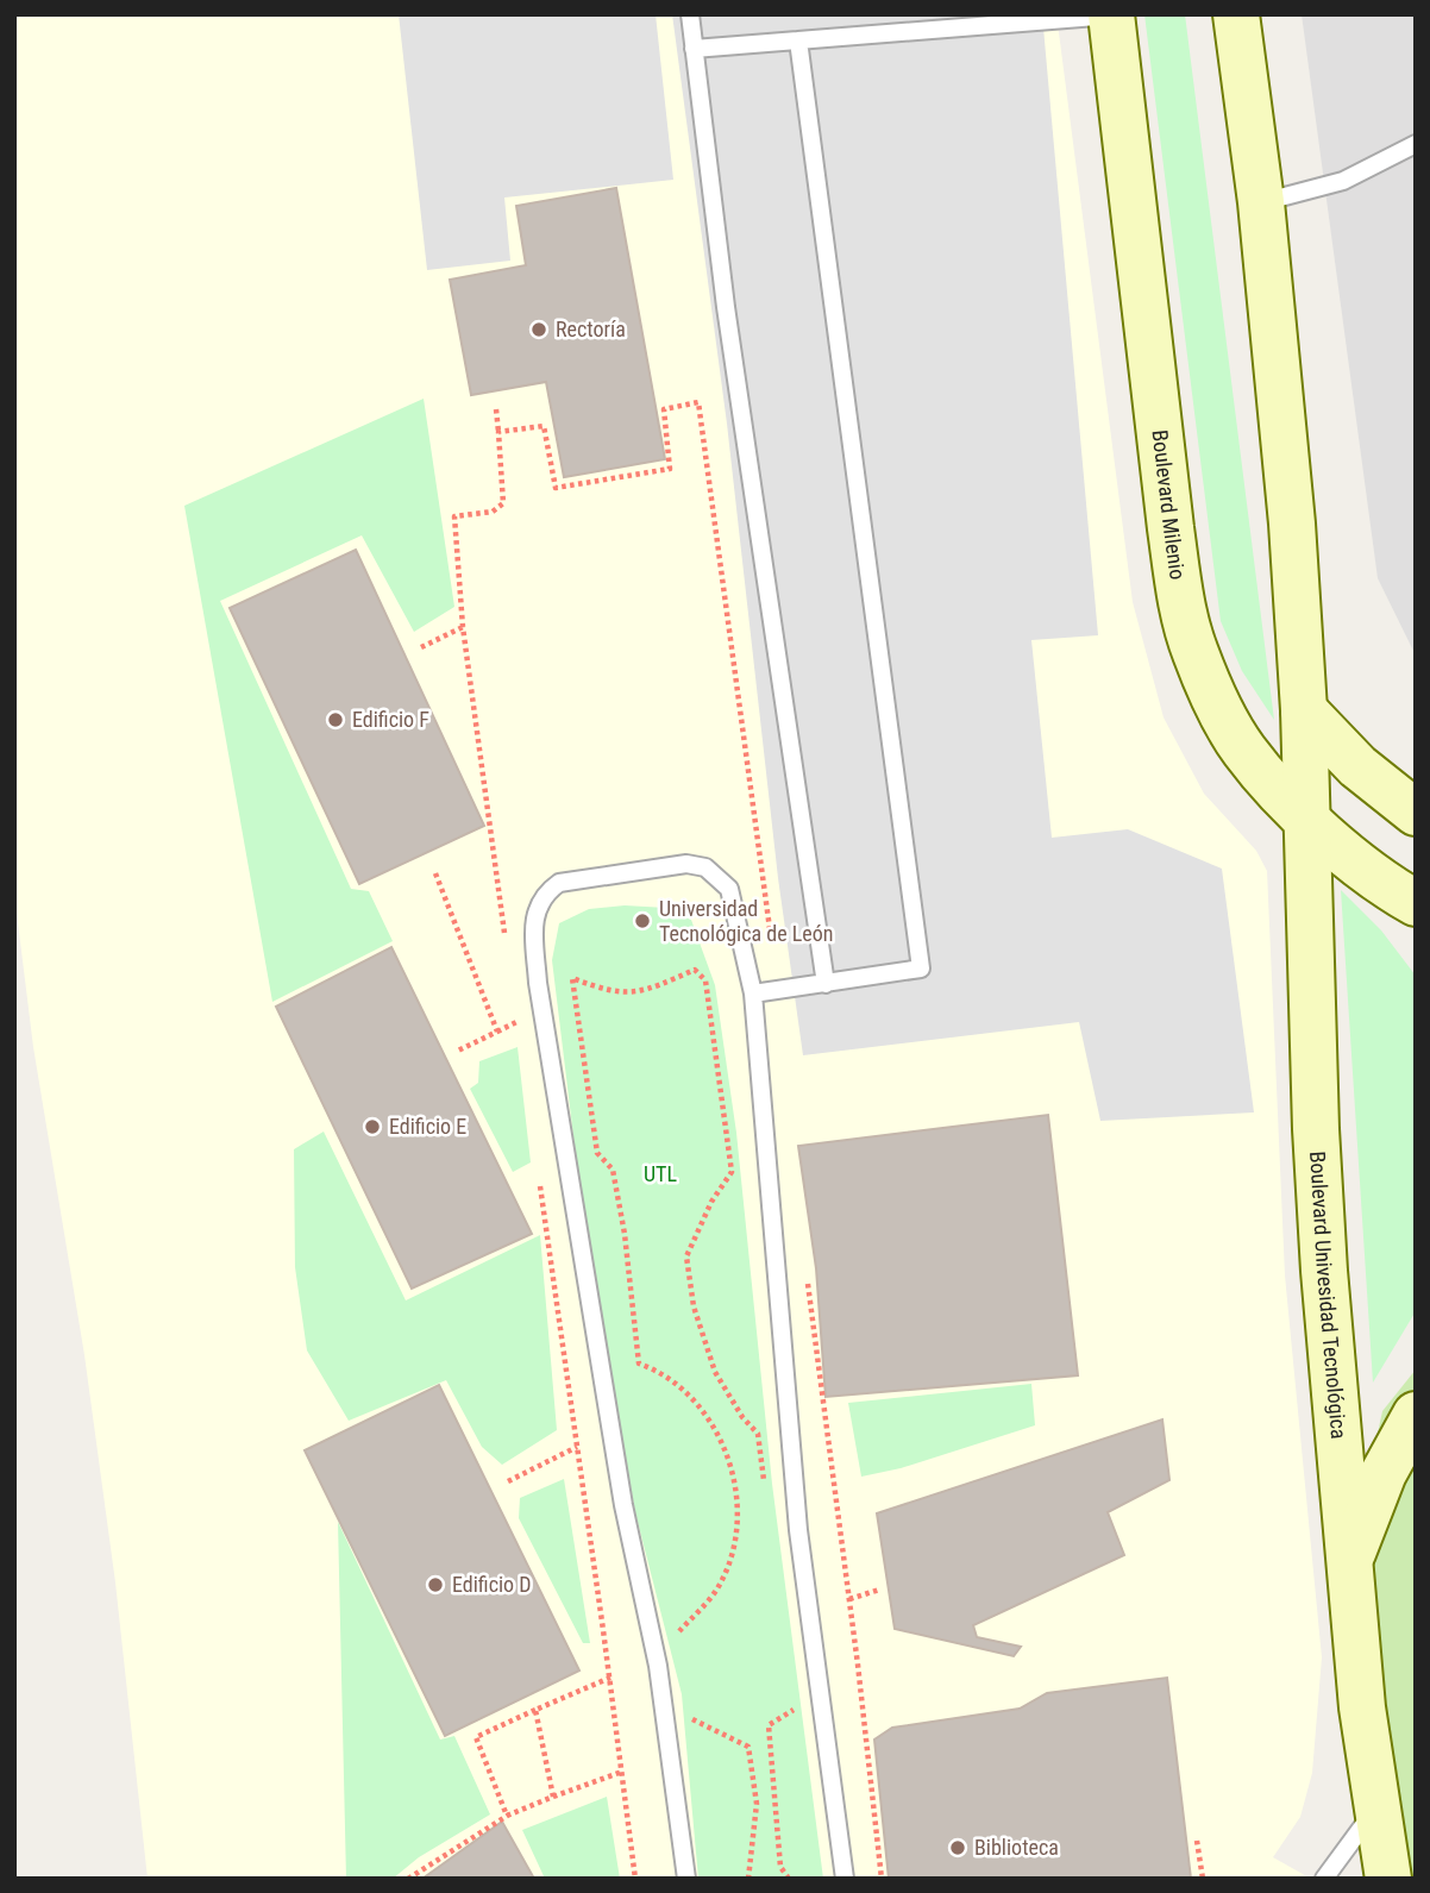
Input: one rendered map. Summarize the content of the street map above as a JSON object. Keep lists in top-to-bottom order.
{
  "streets": {
    "street": ["Boulevard Milenio", "Boulevard Univesidad Tecnológica"]
  },
  "crossings": [
    ["Boulevard Milenio", "Boulevard Univesidad Tecnológica"]
  ],
  "parks": ["UTL"],
  "places": [
    "Rectoría",
    "Edificio F",
    "Universidad Tecnológica de León",
    "Edificio E",
    "Edificio D",
    "Biblioteca"
  ]
}
